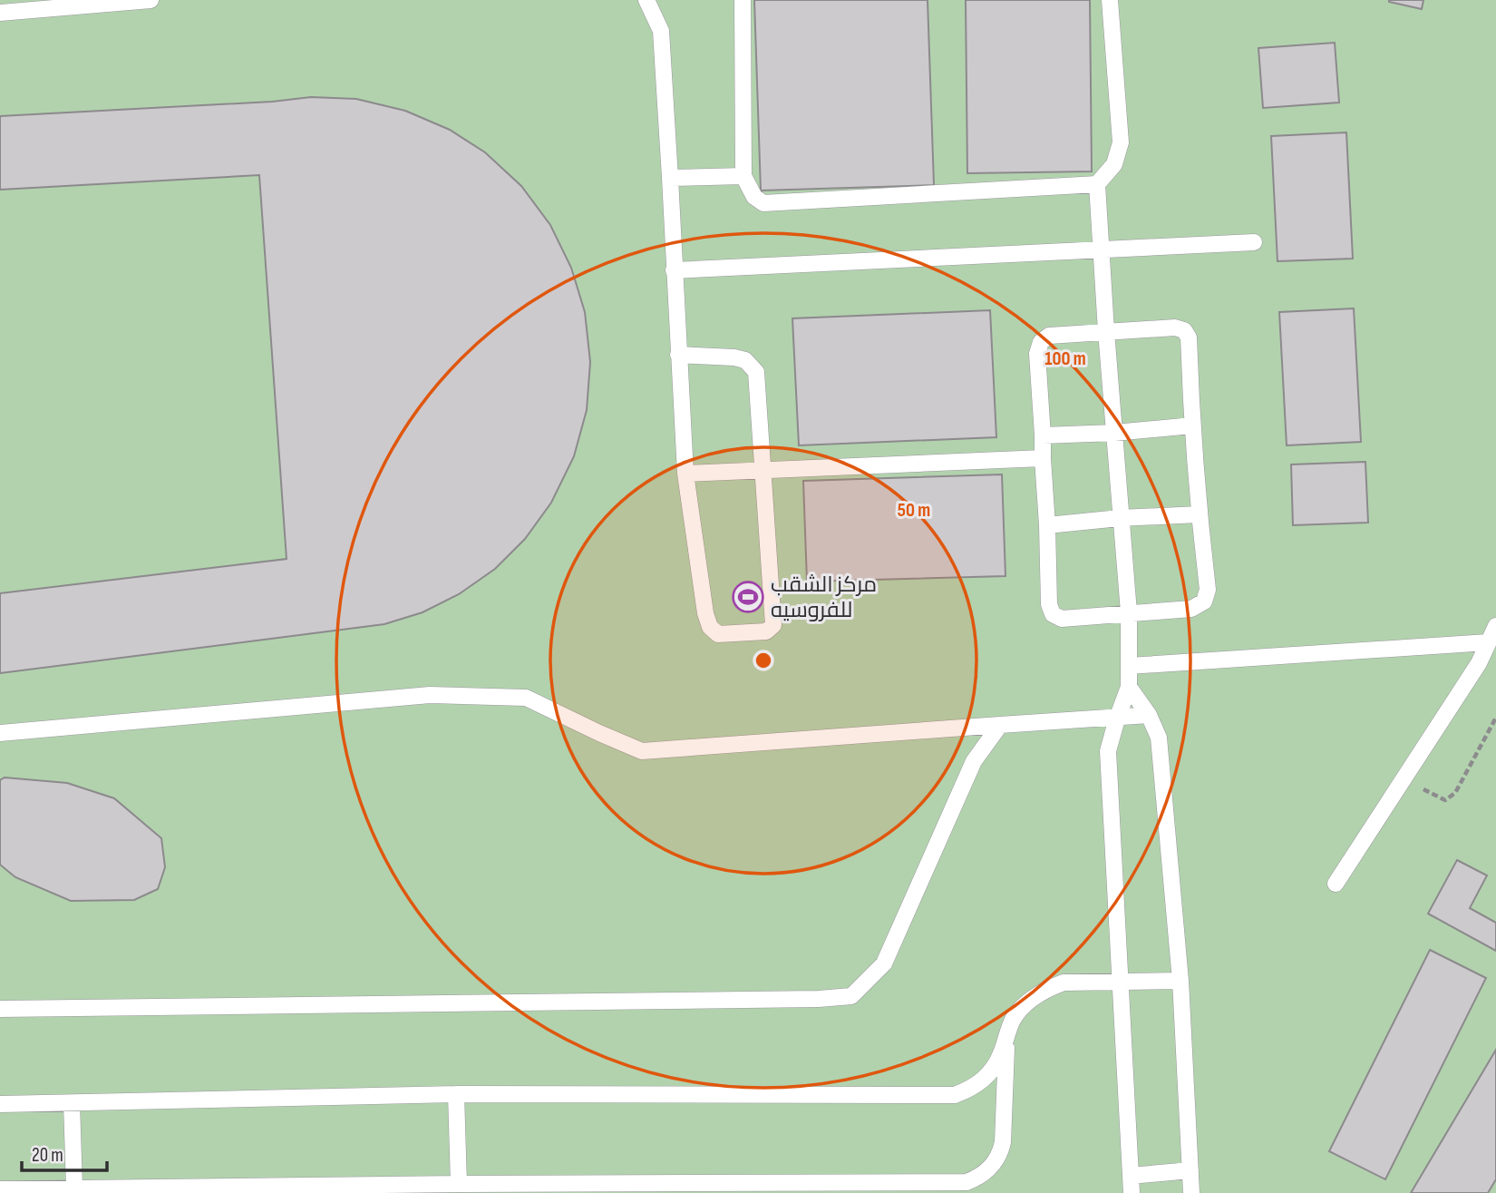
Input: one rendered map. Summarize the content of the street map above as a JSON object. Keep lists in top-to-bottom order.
{
  "places": {
    "sports": ["مركز الشقب للفروسيه"]
  },
  "scale_bar": "20 m",
  "rings": ["100 m", "50 m"]
}
